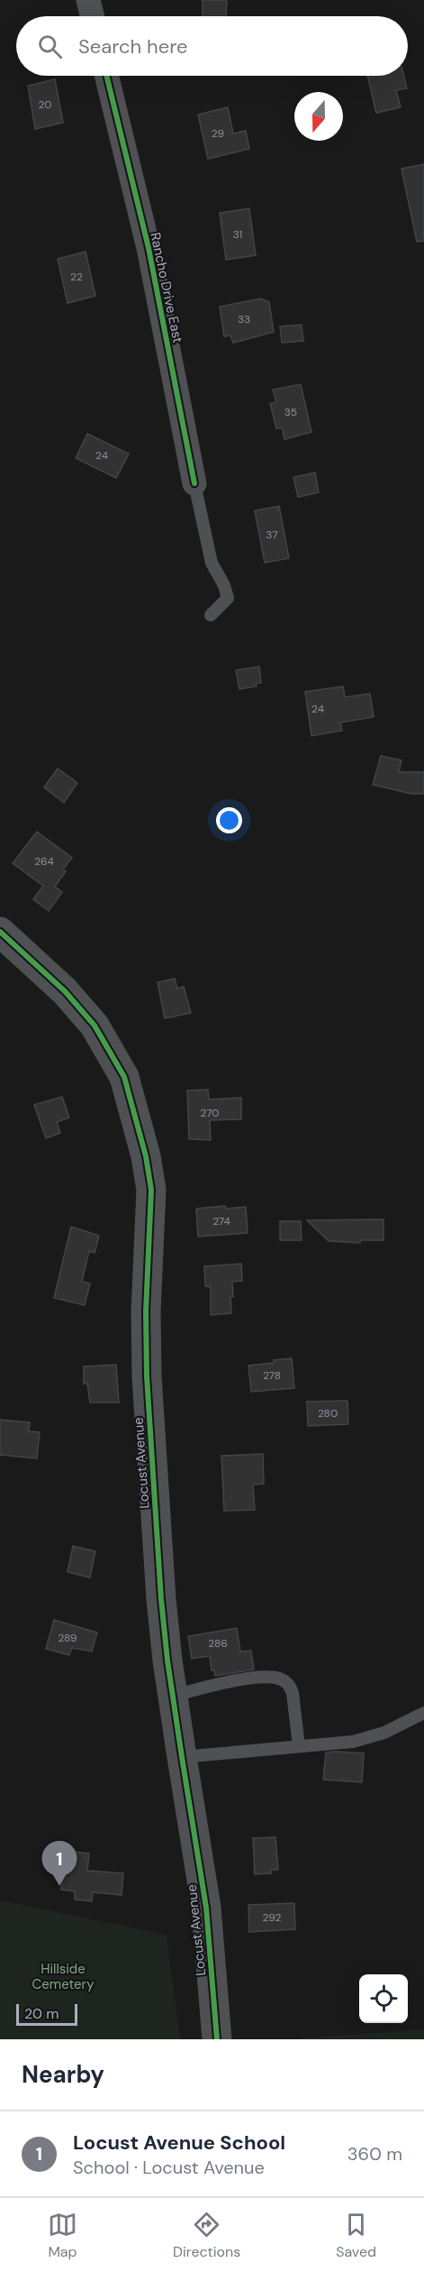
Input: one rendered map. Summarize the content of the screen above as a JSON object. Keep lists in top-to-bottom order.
{
  "streets": {
    "street": ["Rancho Drive East", "Locust Avenue"]
  },
  "parks": ["Hillside Cemetery"],
  "house_numbers": [
    "20",
    "29",
    "31",
    "22",
    "33",
    "35",
    "24",
    "37",
    "24",
    "264",
    "270",
    "274",
    "278",
    "280",
    "289",
    "286",
    "292"
  ],
  "scale_bar": "20 m",
  "north": "bottom",
  "page": {
    "search": "Search here",
    "pins": "1",
    "scale": "20 m",
    "heading": "Nearby",
    "list": [
      {
        "mark": "1",
        "name": "Locust Avenue School",
        "note": "School · Locust Avenue",
        "value": "360 m"
      }
    ],
    "nav": ["Map", "Directions", "Saved"]
  }
}
